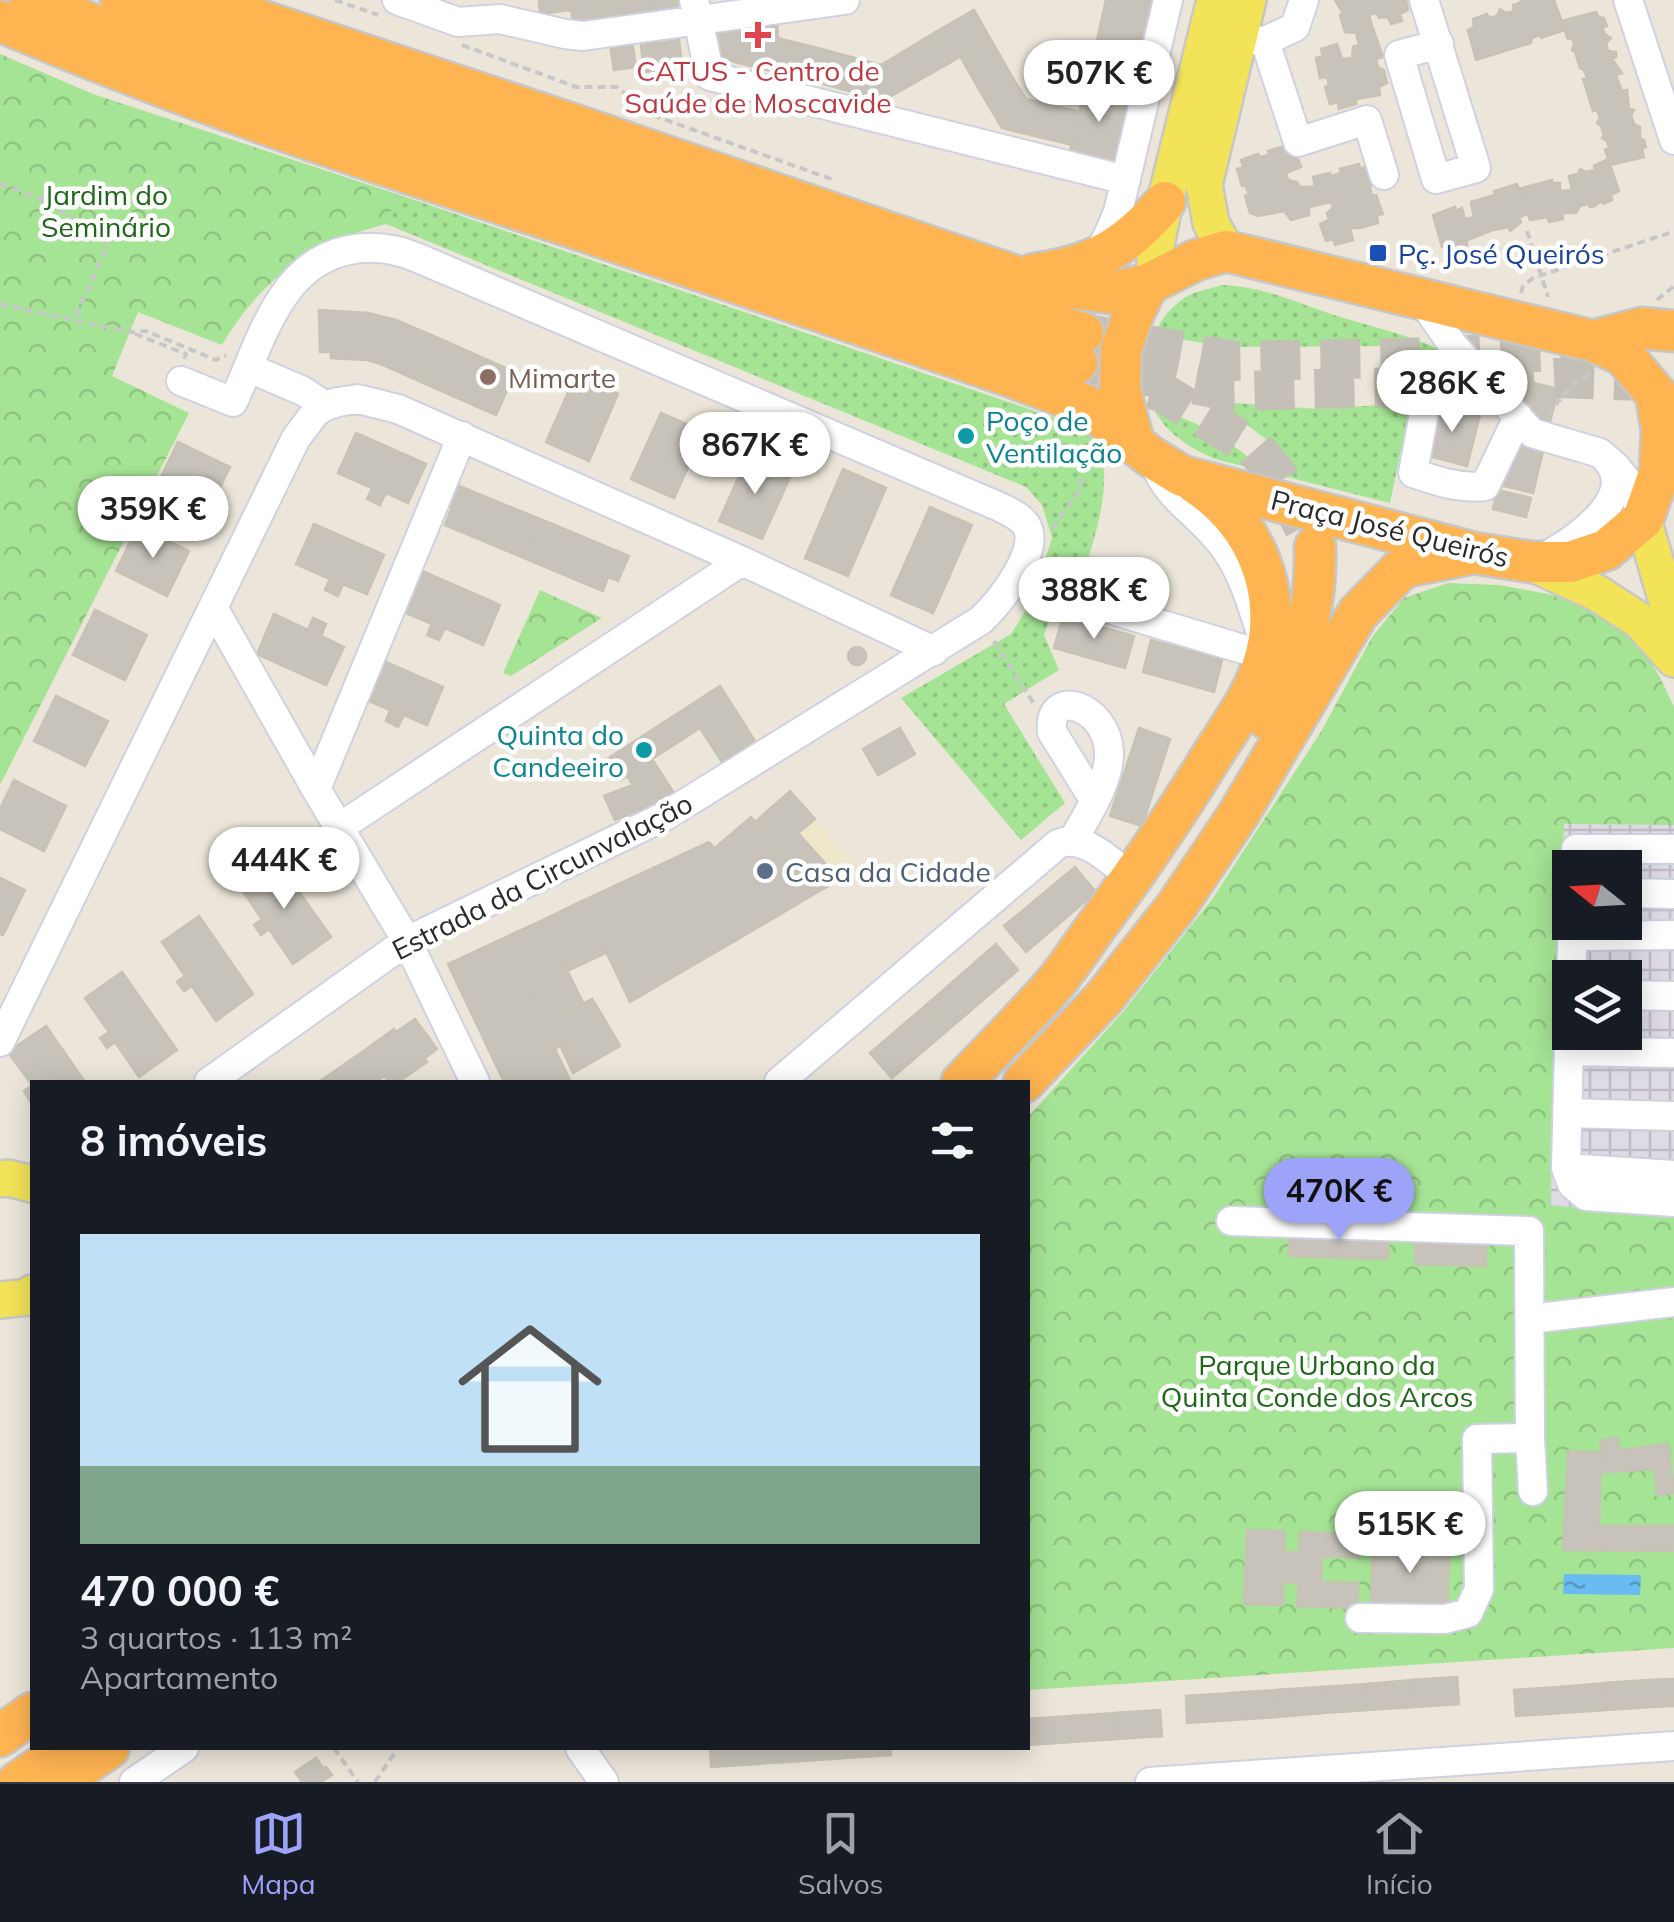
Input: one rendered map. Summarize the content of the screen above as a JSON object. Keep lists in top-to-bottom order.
{
  "streets": {
    "highway": ["Praça José Queirós"],
    "street": ["Estrada da Circunvalação"]
  },
  "parks": ["Jardim do Seminário", "Parque Urbano da Quinta Conde dos Arcos"],
  "places": {
    "health": ["CATUS - Centro de Saúde de Moscavide"],
    "transit": ["Pç. José Queirós"],
    "other": [
      "Mimarte",
      "Poço de Ventilação",
      "Quinta do Candeeiro",
      "Casa da Cidade"
    ]
  },
  "north": "left",
  "page": {
    "price": [
      "507K €",
      "286K €",
      "867K €",
      "359K €",
      "388K €",
      "444K €",
      "470K €",
      "515K €"
    ],
    "heading": "8 imóveis",
    "list": [
      {
        "name": "470 000 €",
        "note": "3 quartos · 113 m² · Apartamento"
      }
    ],
    "tabs": ["Mapa", "Salvos", "Início"]
  }
}
